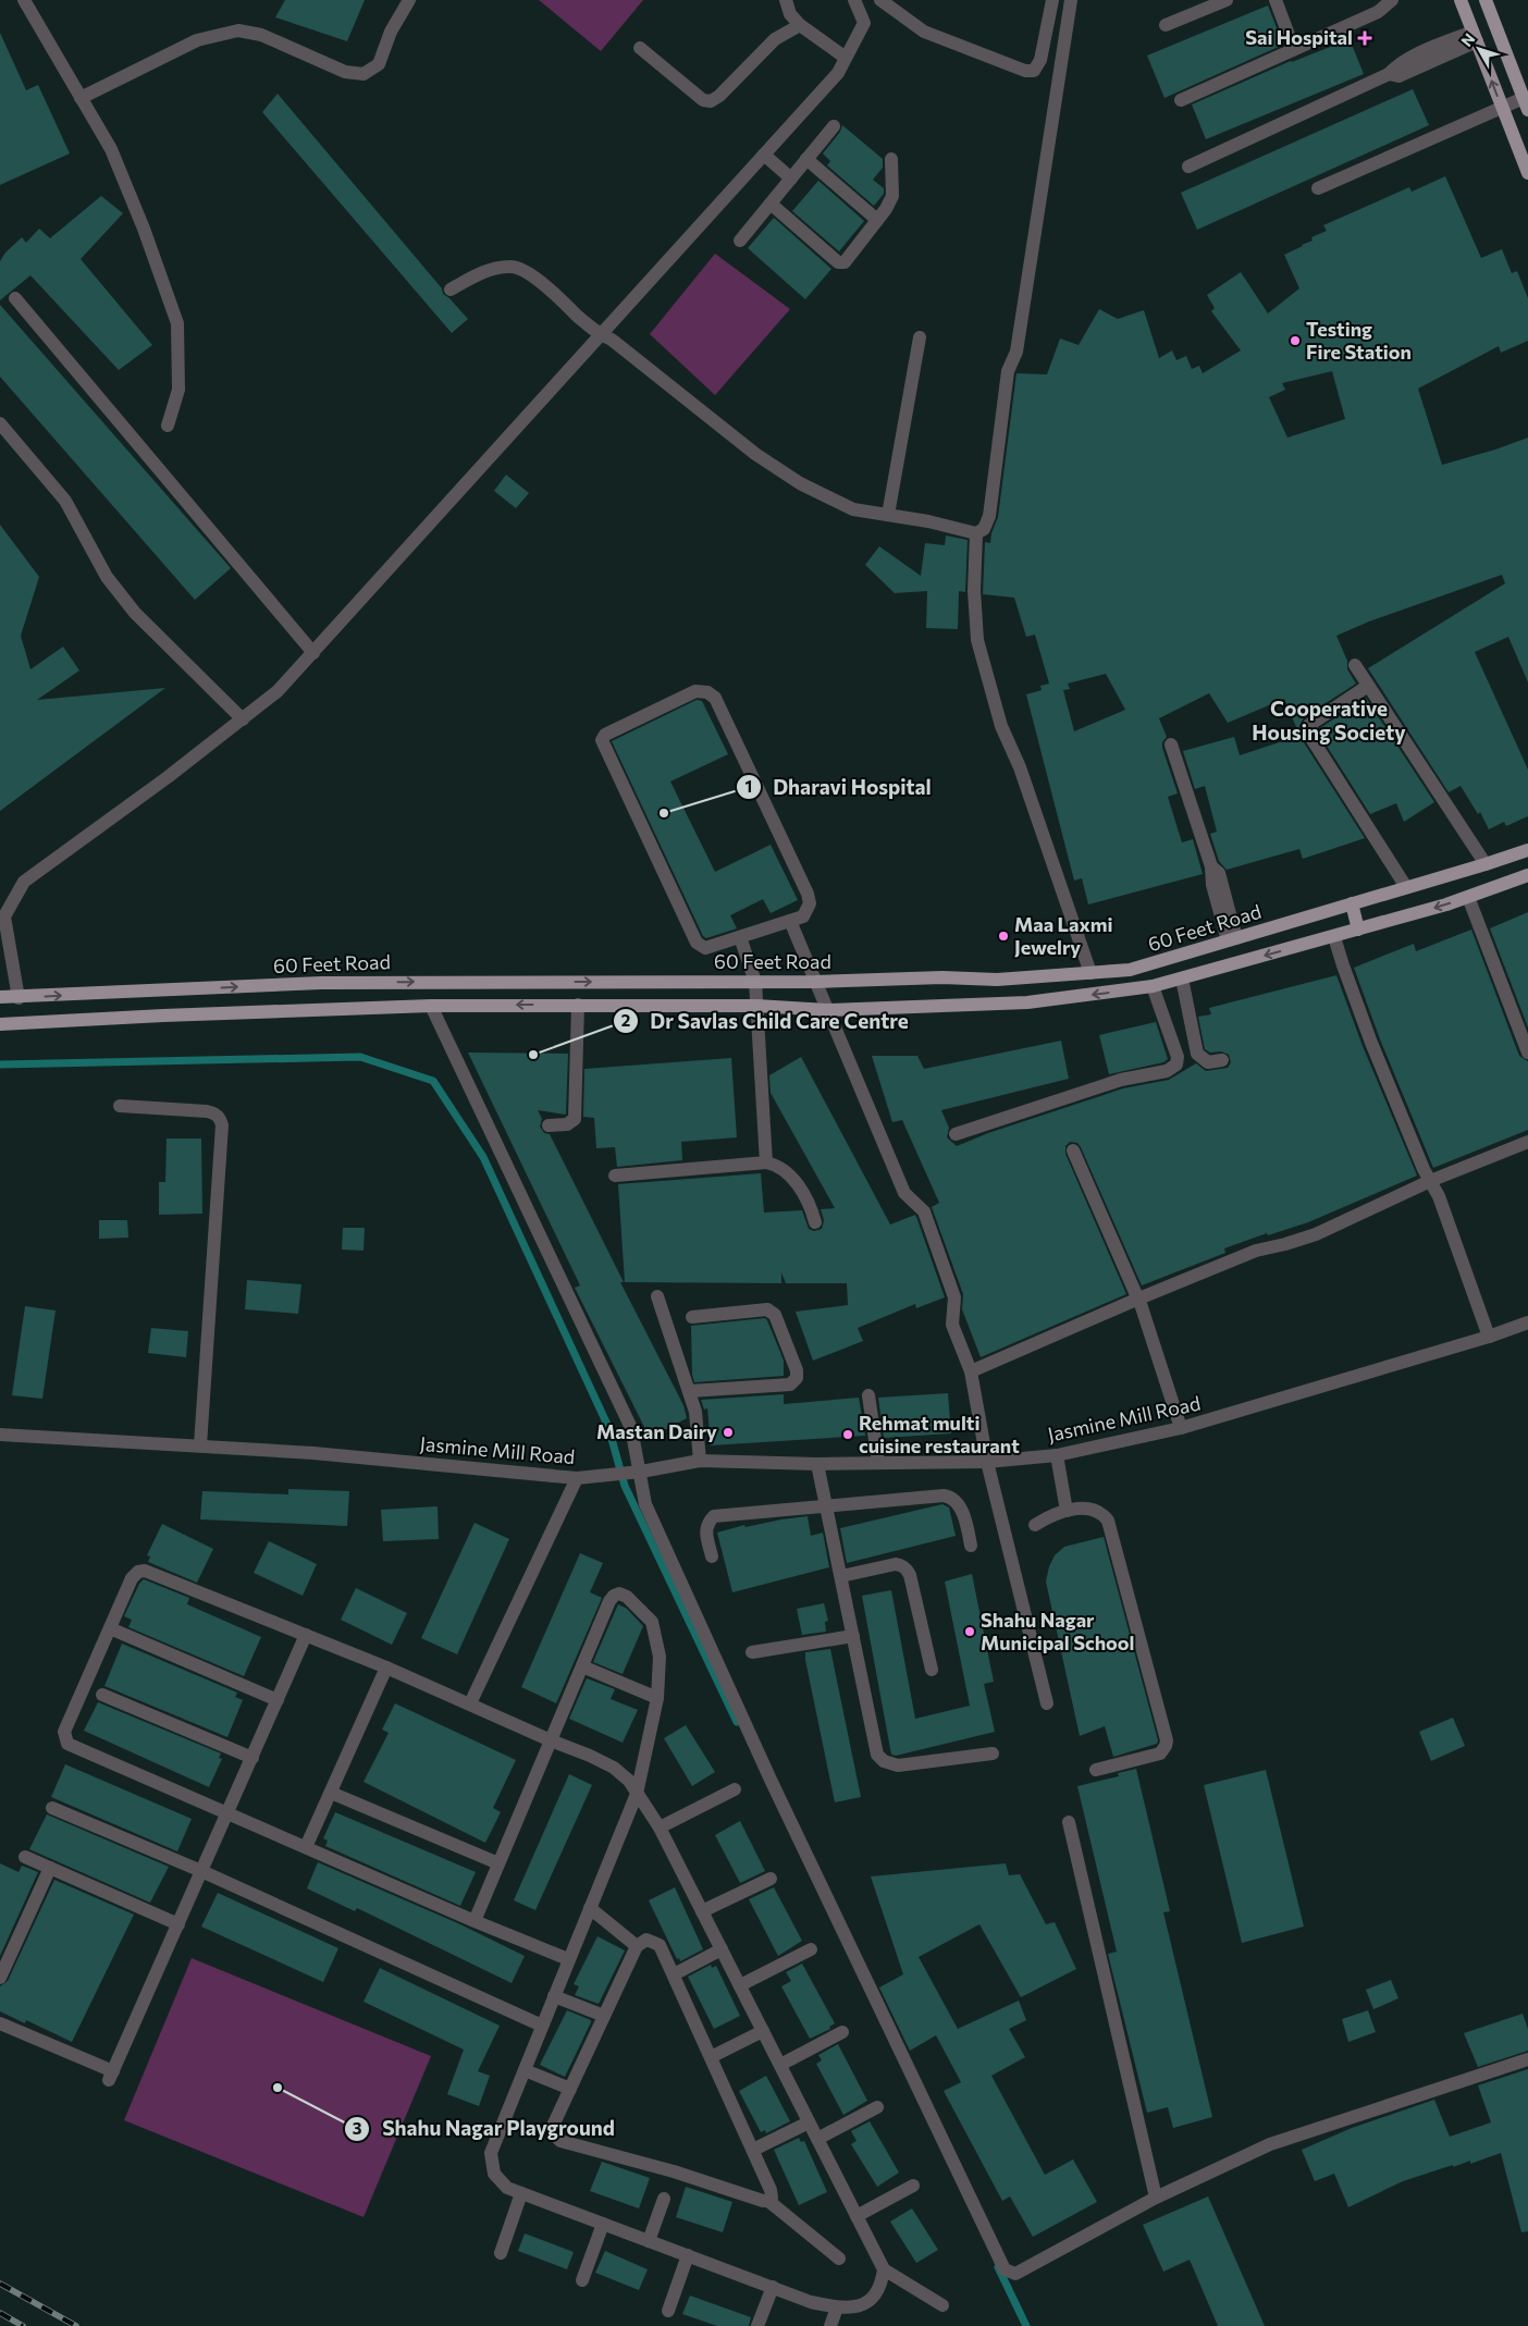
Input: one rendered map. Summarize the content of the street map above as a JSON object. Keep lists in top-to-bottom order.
{
  "streets": {
    "main road": ["60 Feet Road"],
    "street": ["Jasmine Mill Road"]
  },
  "districts": ["Cooperative Housing Society"],
  "places": {
    "health": ["Sai Hospital"],
    "other": [
      "Testing Fire Station",
      "Dharavi Hospital",
      "Maa Laxmi Jewelry",
      "Dr Savlas Child Care Centre",
      "Mastan Dairy",
      "Rehmat multi cuisine restaurant",
      "Shahu Nagar Municipal School",
      "Shahu Nagar Playground"
    ]
  },
  "north": "top left"
}
